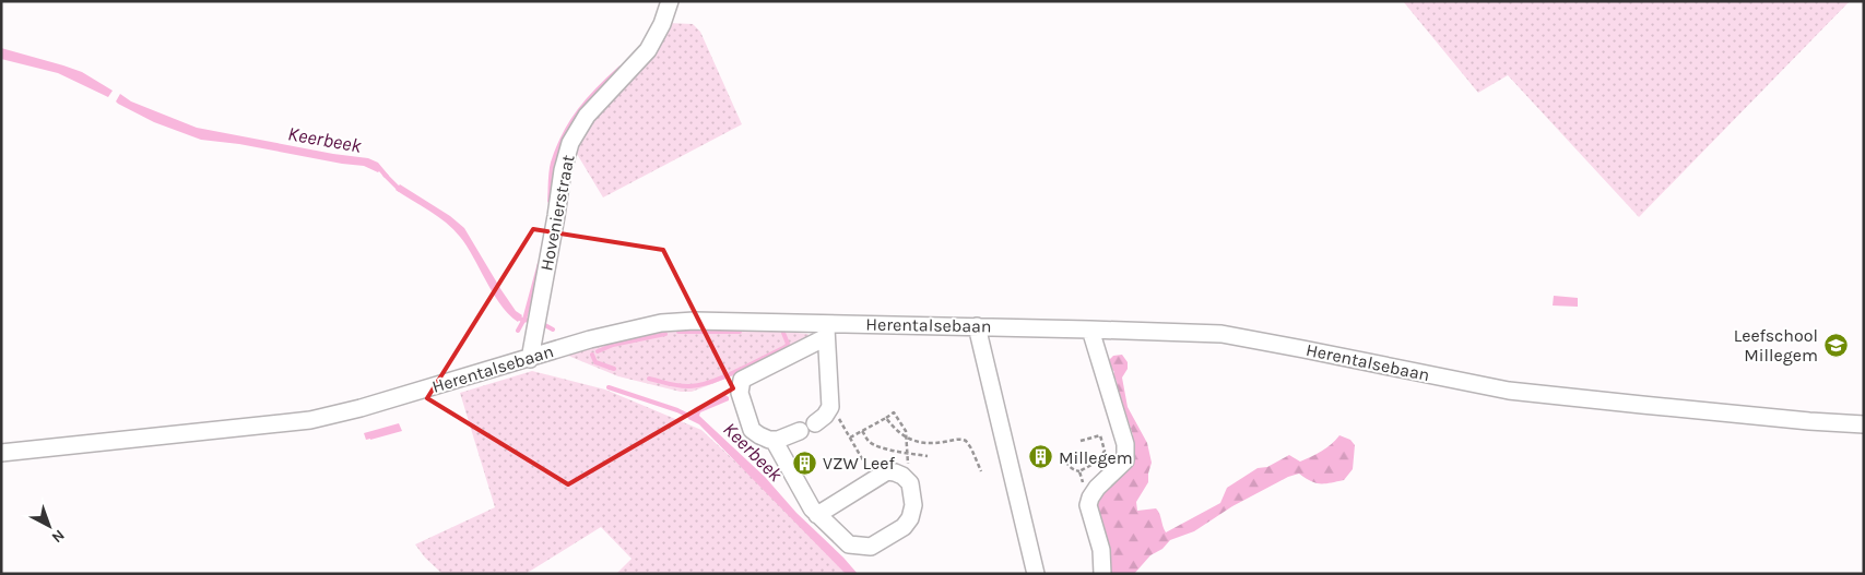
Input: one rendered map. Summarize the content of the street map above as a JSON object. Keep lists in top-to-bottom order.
{
  "streets": {
    "street": ["Hovenierstraat", "Herentalsebaan"]
  },
  "crossings": [
    ["Hovenierstraat", "Herentalsebaan"]
  ],
  "water": ["Keerbeek"],
  "places": {
    "school or university": ["Leefschool Millegem"],
    "building": ["Millegem", "VZW Leef"]
  },
  "north": "bottom right"
}
